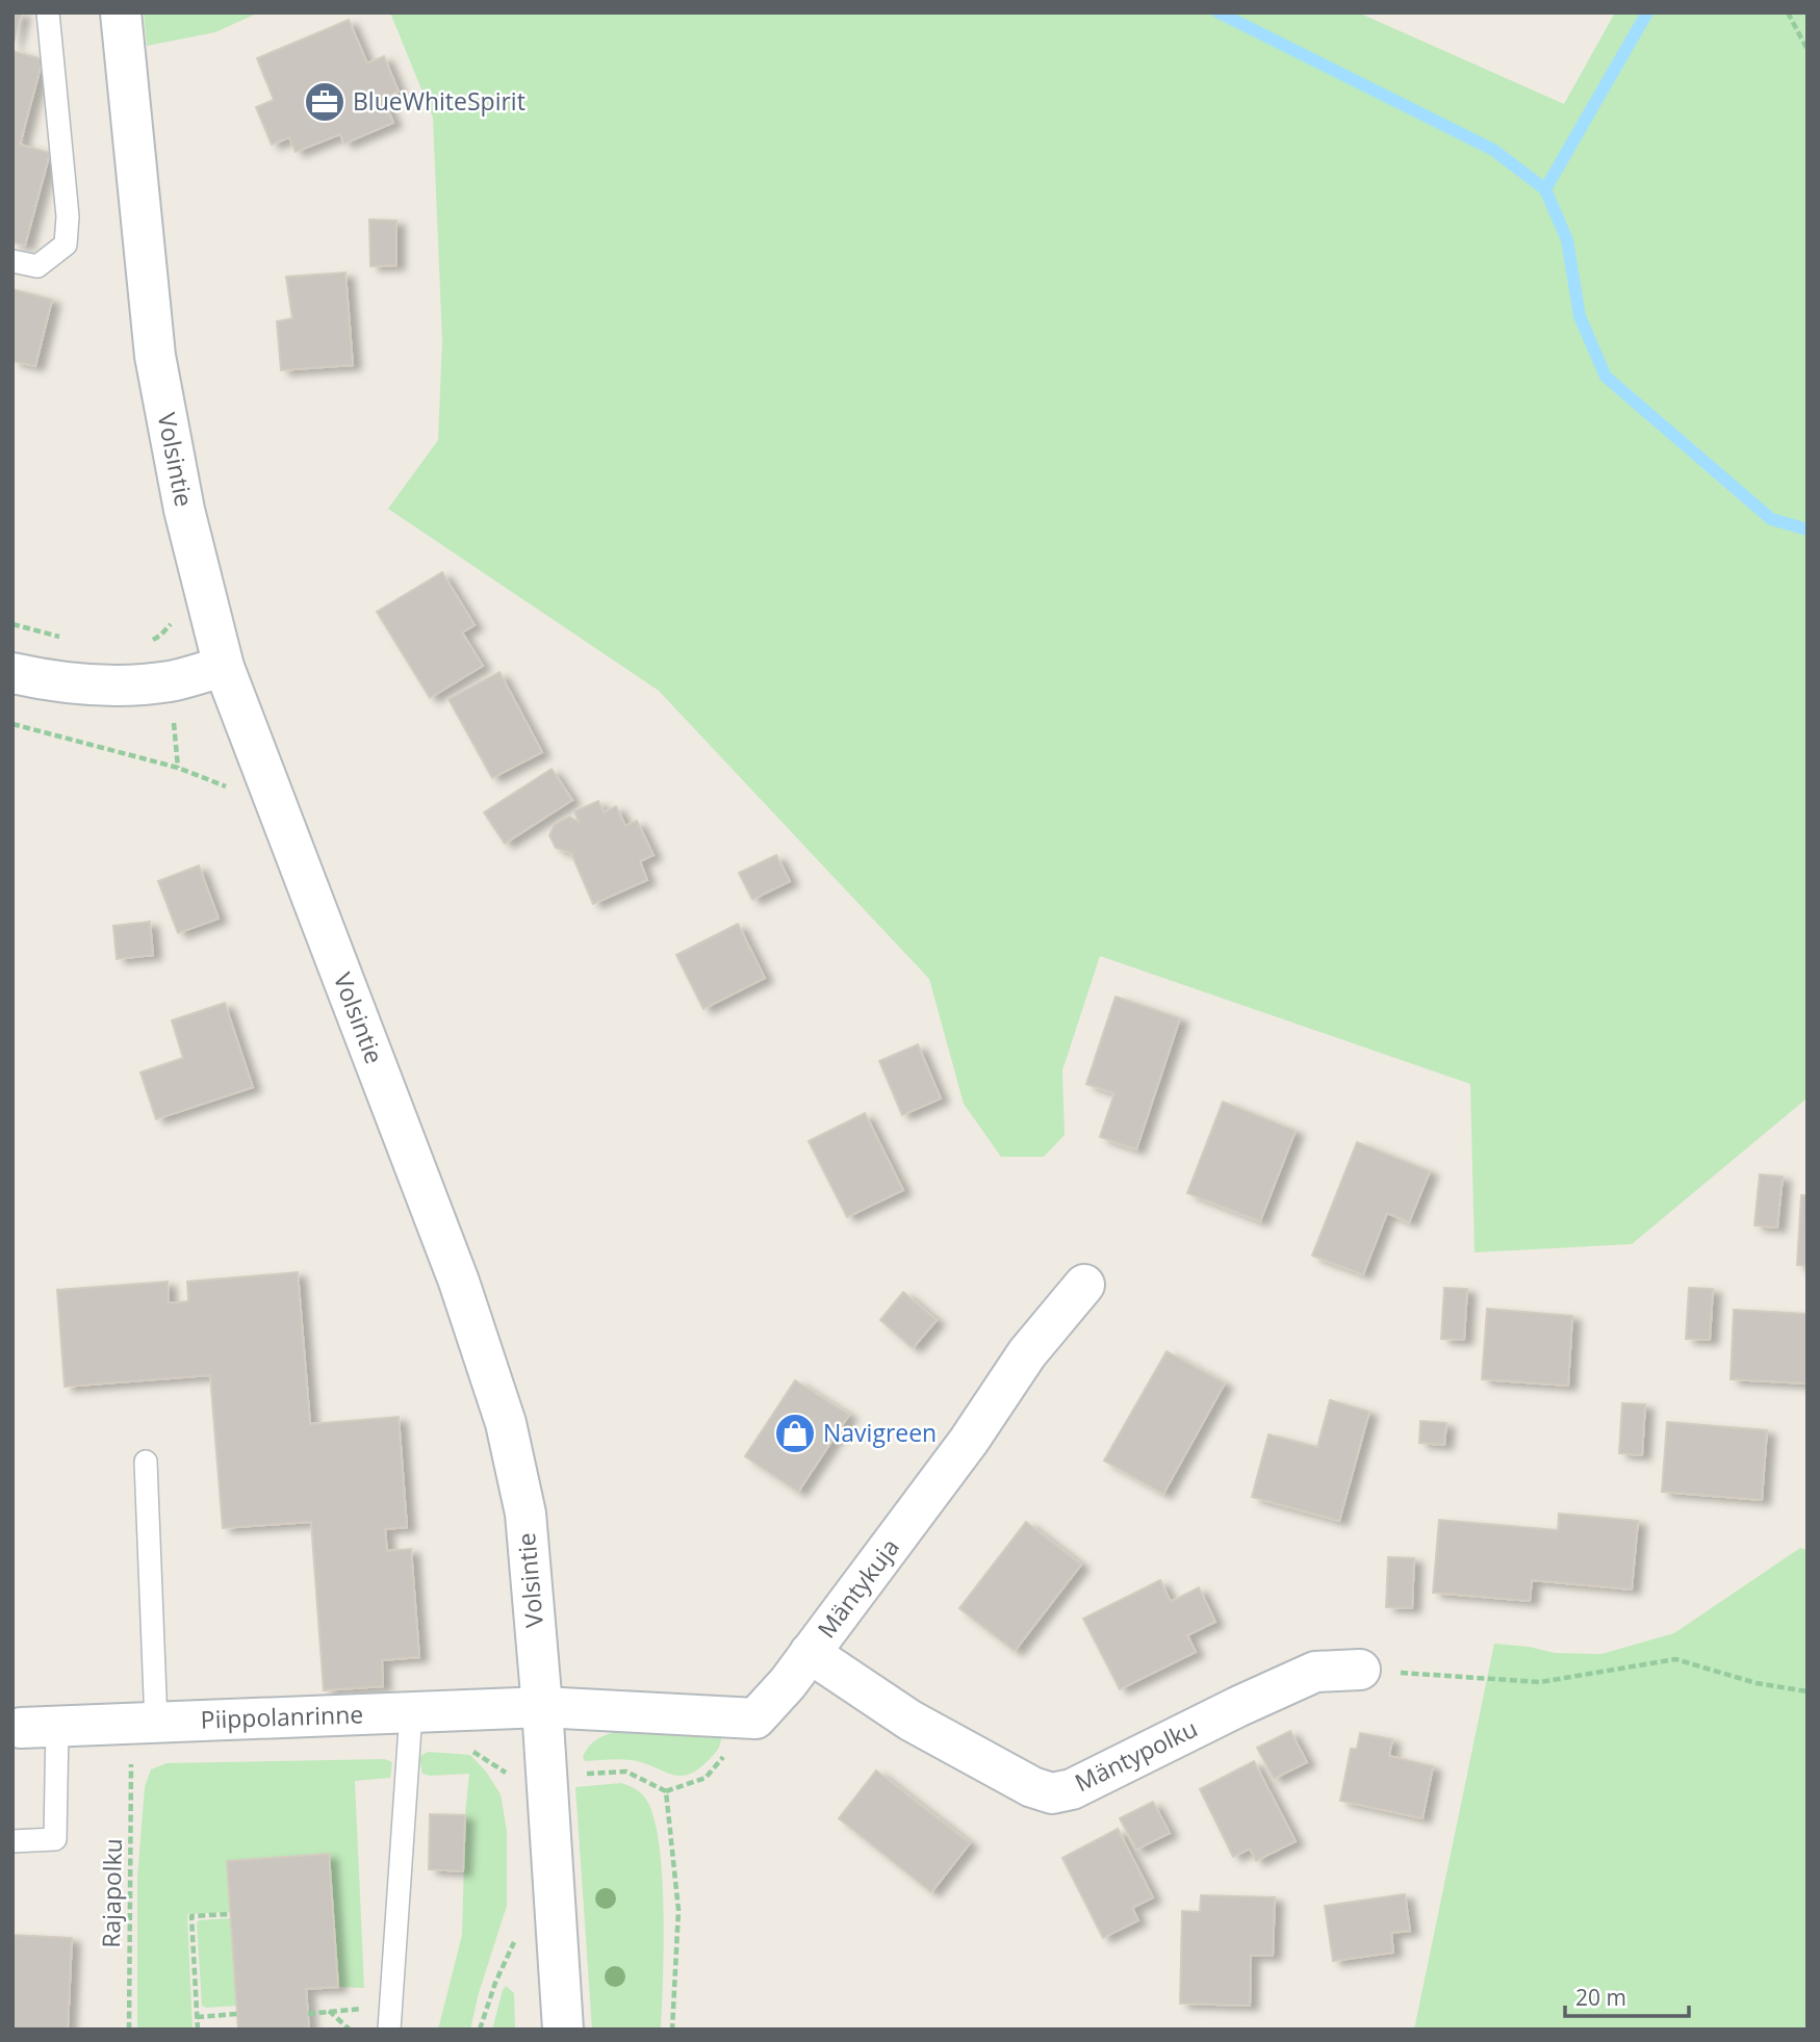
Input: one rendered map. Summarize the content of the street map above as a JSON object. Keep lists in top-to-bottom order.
{
  "streets": {
    "street": [
      "Volsintie",
      "Mäntykuja",
      "Piippolanrinne",
      "Mäntypolku"
    ],
    "path": ["Rajapolku"]
  },
  "crossings": [
    ["Volsintie", "Mäntykuja"],
    ["Volsintie", "Piippolanrinne"],
    ["Mäntykuja", "Piippolanrinne"],
    ["Mäntykuja", "Mäntypolku"]
  ],
  "places": {
    "office": ["BlueWhiteSpirit"],
    "shop": ["Navigreen"]
  },
  "scale_bar": "20 m"
}
